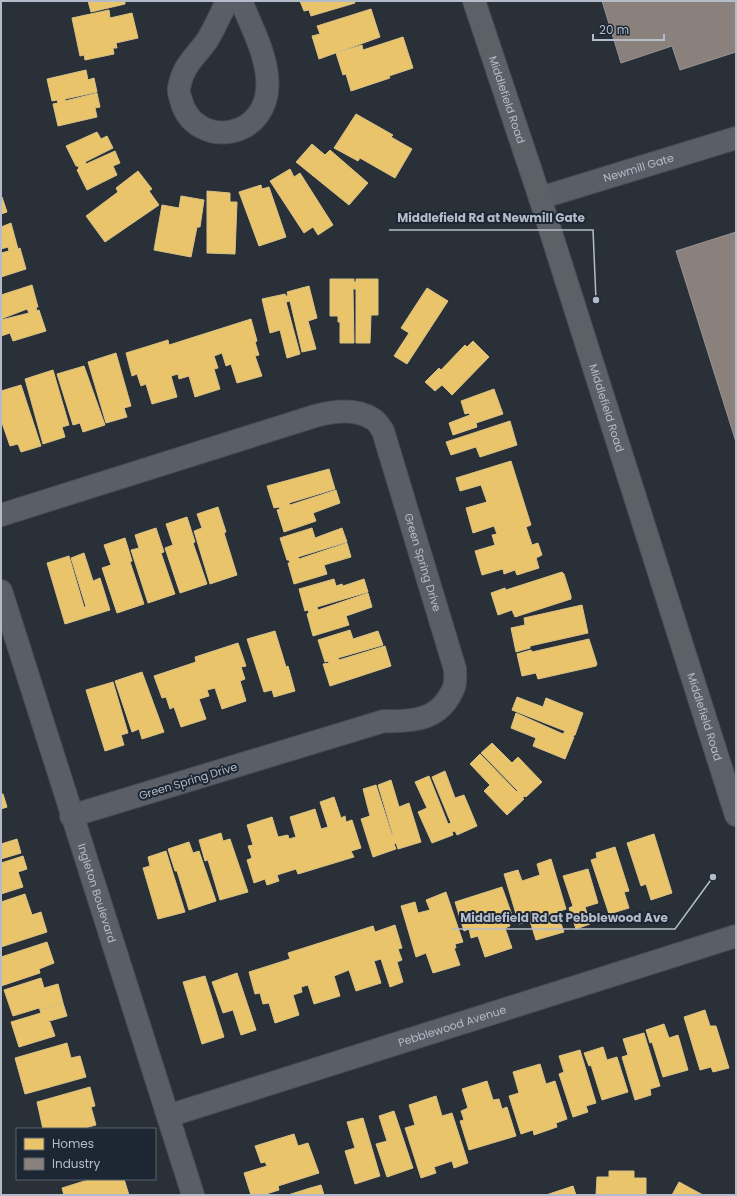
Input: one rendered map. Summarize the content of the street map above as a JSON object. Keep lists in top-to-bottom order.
{
  "streets": {
    "main road": ["Middlefield Road"],
    "street": [
      "Newmill Gate",
      "Green Spring Drive",
      "Ingleton Boulevard",
      "Pebblewood Avenue"
    ]
  },
  "crossings": [
    ["Middlefield Road", "Newmill Gate"],
    ["Green Spring Drive", "Ingleton Boulevard"],
    ["Ingleton Boulevard", "Pebblewood Avenue"]
  ],
  "places": ["Middlefield Rd at Newmill Gate", "Middlefield Rd at Pebblewood Ave"],
  "legend": ["Homes", "Industry"],
  "scale_bar": "20 m"
}
